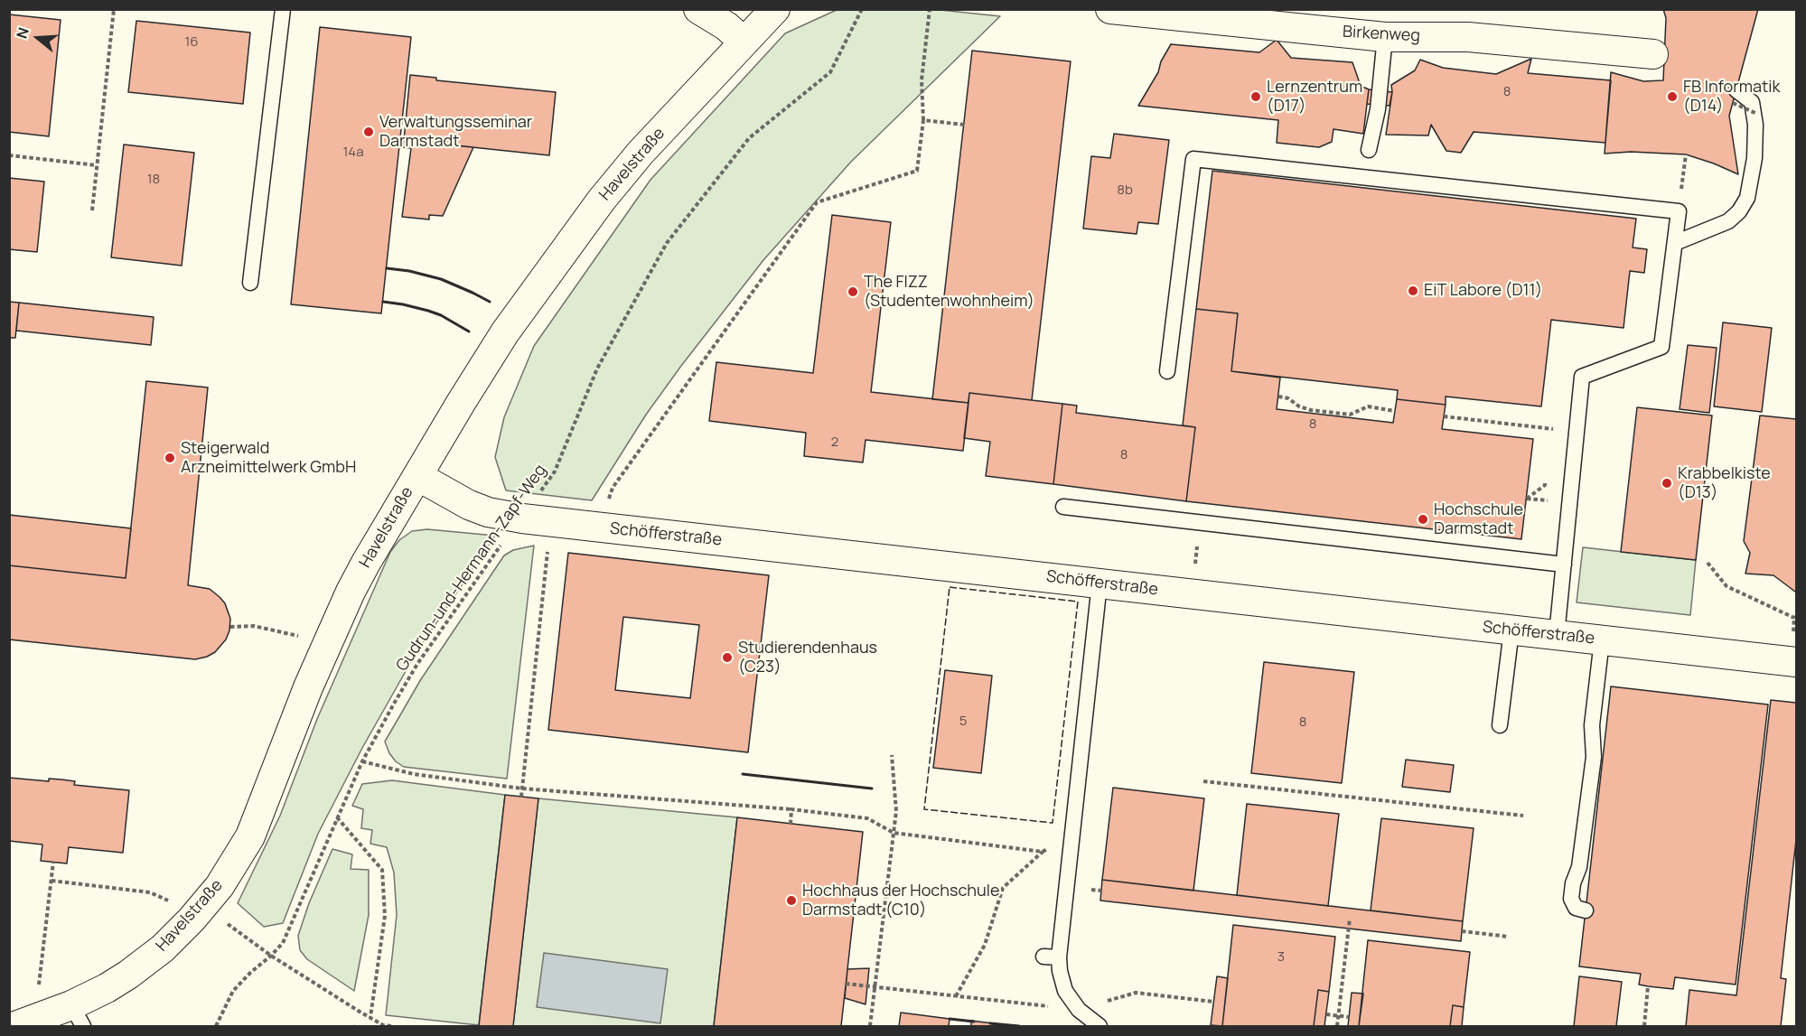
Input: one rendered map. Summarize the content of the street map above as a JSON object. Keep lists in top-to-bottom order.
{
  "streets": {
    "street": ["Birkenweg", "Havelstraße", "Schöfferstraße"],
    "path": ["Gudrun-und-Hermann-Zapf-Weg"]
  },
  "crossings": [
    ["Havelstraße", "Schöfferstraße"],
    ["Schöfferstraße", "Gudrun-und-Hermann-Zapf-Weg"]
  ],
  "places": [
    "Lernzentrum (D17)",
    "FB Informatik (D14)",
    "Verwaltungsseminar Darmstadt",
    "EiT Labore (D11)",
    "The FIZZ (Studentenwohnheim)",
    "Steigerwald Arzneimittelwerk GmbH",
    "Krabbelkiste (D13)",
    "Hochschule Darmstadt",
    "Studierendenhaus (C23)",
    "Hochhaus der Hochschule Darmstadt (C10)"
  ],
  "house_numbers": [
    "16",
    "8",
    "14a",
    "18",
    "8b",
    "8",
    "2",
    "8",
    "5",
    "8",
    "3"
  ],
  "north": "left"
}
